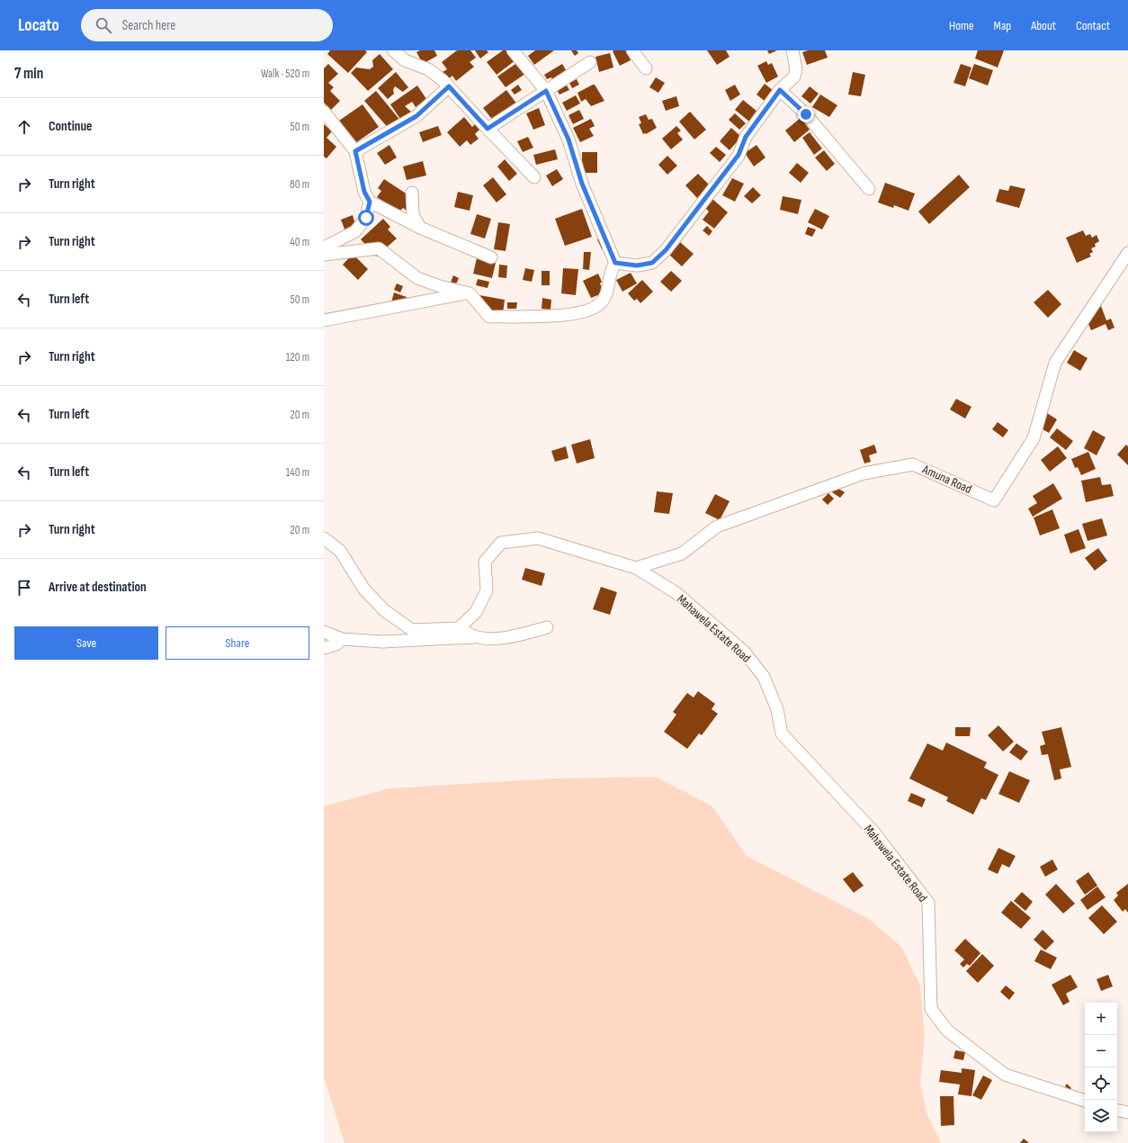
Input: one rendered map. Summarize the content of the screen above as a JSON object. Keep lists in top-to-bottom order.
{
  "streets": {
    "street": ["Amuna Road", "Mahawela Estate Road"]
  },
  "crossings": [
    ["Amuna Road", "Mahawela Estate Road"]
  ],
  "page": {
    "header": "Locato",
    "search": "Search here",
    "nav": [
      "Home",
      "Map",
      "About",
      "Contact"
    ],
    "heading": ["7 min", "Walk · 520 m"],
    "list": [
      ["Continue", "50 m"],
      ["Turn right", "80 m"],
      ["Turn right", "40 m"],
      ["Turn left", "50 m"],
      ["Turn right", "120 m"],
      ["Turn left", "20 m"],
      ["Turn left", "140 m"],
      ["Turn right", "20 m"],
      "Arrive at destination"
    ],
    "buttons": ["Save", "Share"],
    "map_buttons": ["+", "−"]
  }
}
